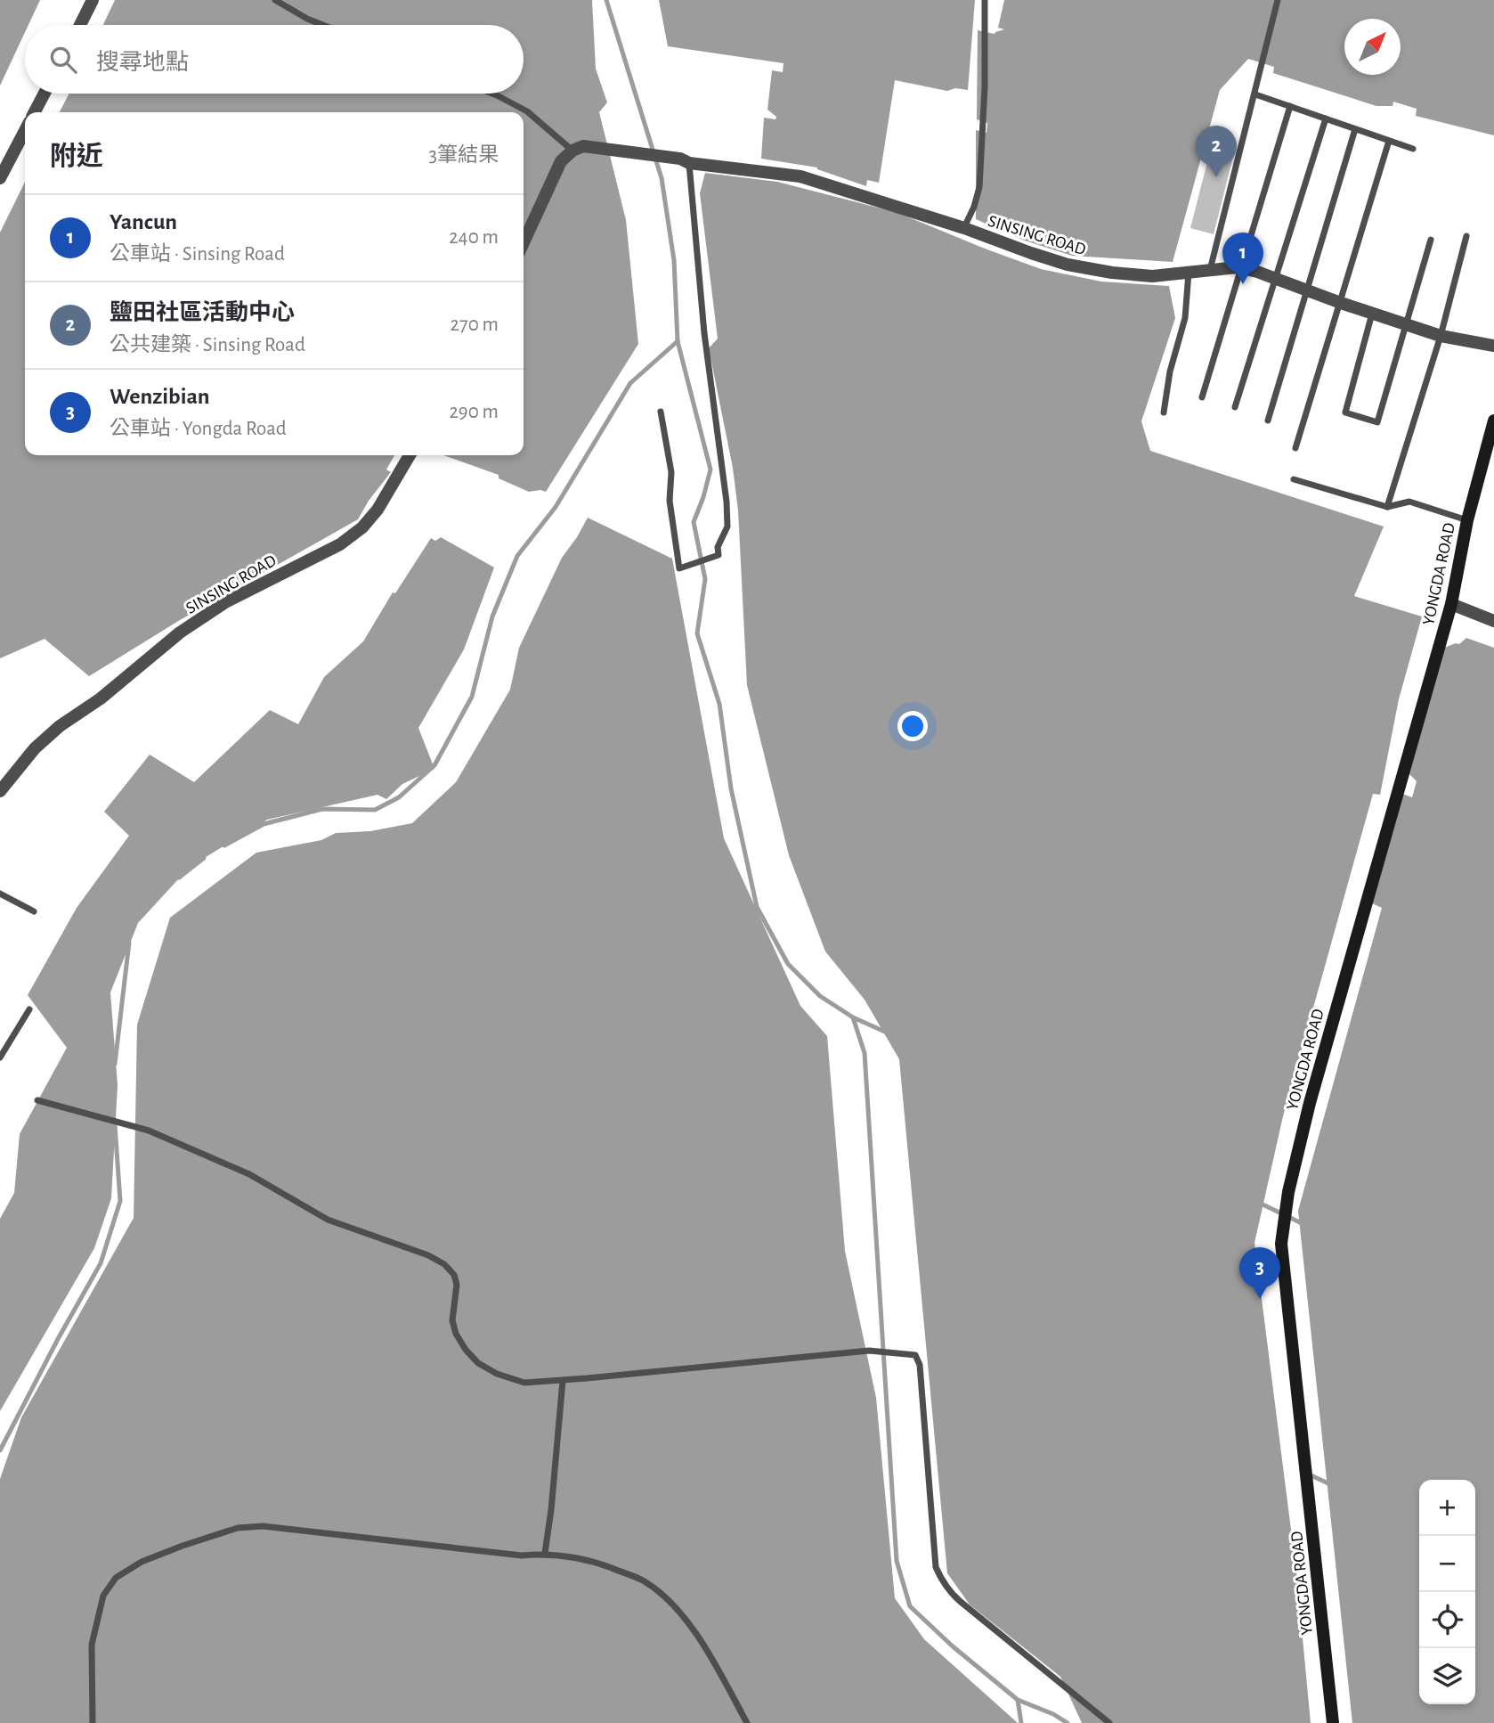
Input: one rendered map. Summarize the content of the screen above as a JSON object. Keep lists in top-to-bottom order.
{
  "streets": {
    "street": ["SINSING ROAD", "YONGDA ROAD"]
  },
  "north": "top right",
  "page": {
    "search": "搜尋地點",
    "heading": ["附近", "3筆結果"],
    "pins": ["2", "1", "3"],
    "list": [
      {
        "mark": "1",
        "name": "Yancun",
        "note": "公車站 · Sinsing Road",
        "value": "240 m"
      },
      {
        "mark": "2",
        "name": "鹽田社區活動中心",
        "note": "公共建築 · Sinsing Road",
        "value": "270 m"
      },
      {
        "mark": "3",
        "name": "Wenzibian",
        "note": "公車站 · Yongda Road",
        "value": "290 m"
      }
    ],
    "map_buttons": ["+", "−"]
  }
}
